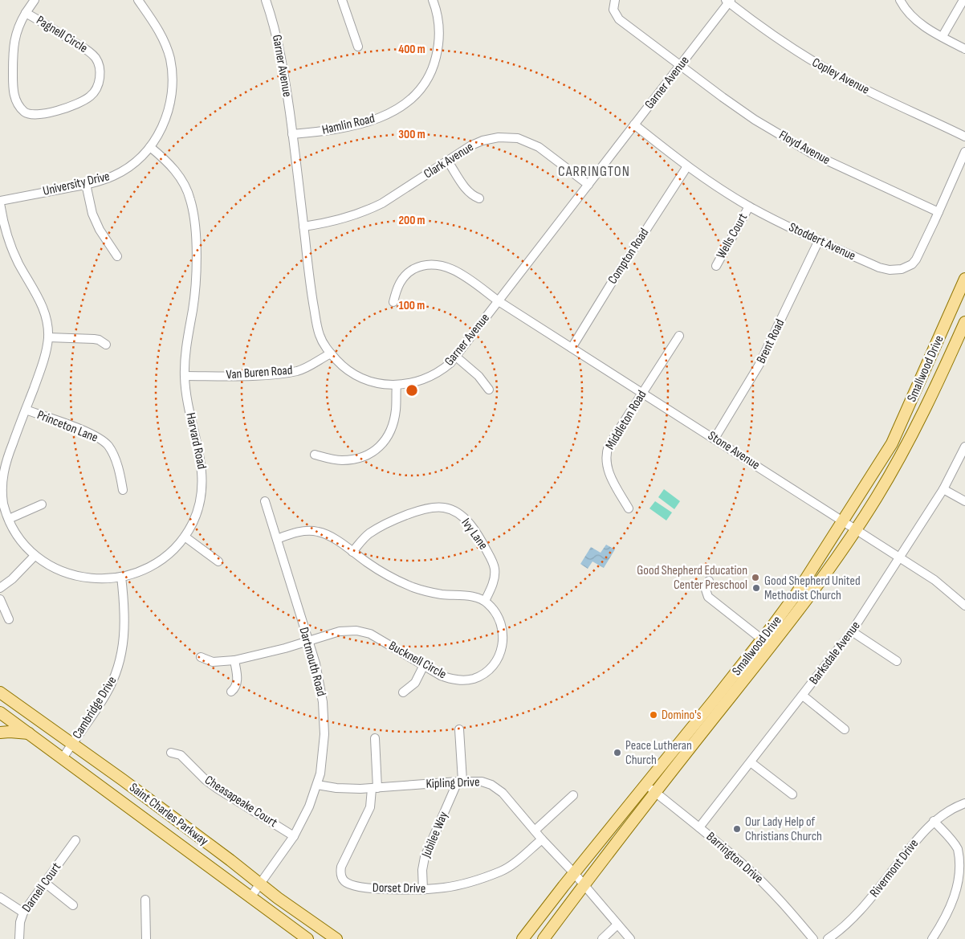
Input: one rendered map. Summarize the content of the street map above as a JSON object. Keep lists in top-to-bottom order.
{
  "streets": {
    "main road": ["Smallwood Drive", "Saint Charles Parkway"],
    "street": [
      "Pagnell Circle",
      "Garner Avenue",
      "Copley Avenue",
      "Hamlin Road",
      "Floyd Avenue",
      "Clark Avenue",
      "University Drive",
      "Wells Court",
      "Stoddert Avenue",
      "Compton Road",
      "Brent Road",
      "Van Buren Road",
      "Middleton Road",
      "Princeton Lane",
      "Harvard Road",
      "Stone Avenue",
      "Ivy Lane",
      "Barksdale Avenue",
      "Bucknell Circle",
      "Dartmouth Road",
      "Cambridge Drive",
      "Kipling Drive",
      "Cheasapeake Court",
      "Jubilee Way",
      "Barrington Drive",
      "Rivermont Drive",
      "Darnell Court",
      "Dorset Drive"
    ]
  },
  "crossings": [
    ["Garner Avenue", "Copley Avenue"],
    ["Garner Avenue", "Hamlin Road"],
    ["Garner Avenue", "Floyd Avenue"],
    ["Garner Avenue", "Clark Avenue"],
    ["Garner Avenue", "Stoddert Avenue"],
    ["Garner Avenue", "Van Buren Road"],
    ["Garner Avenue", "Stone Avenue"],
    ["Floyd Avenue", "Stoddert Avenue"],
    ["University Drive", "Harvard Road"],
    ["Wells Court", "Stoddert Avenue"],
    ["Stoddert Avenue", "Compton Road"],
    ["Stoddert Avenue", "Brent Road"],
    ["Compton Road", "Stone Avenue"],
    ["Brent Road", "Stone Avenue"],
    ["Smallwood Drive", "Stone Avenue"],
    ["Smallwood Drive", "Kipling Drive"],
    ["Smallwood Drive", "Barrington Drive"],
    ["Van Buren Road", "Harvard Road"],
    ["Middleton Road", "Stone Avenue"],
    ["Princeton Lane", "Harvard Road"],
    ["Harvard Road", "Cambridge Drive"],
    ["Stone Avenue", "Barksdale Avenue"],
    ["Ivy Lane", "Bucknell Circle"],
    ["Barksdale Avenue", "Barrington Drive"],
    ["Bucknell Circle", "Dartmouth Road"],
    ["Dartmouth Road", "Kipling Drive"],
    ["Dartmouth Road", "Cheasapeake Court"],
    ["Dartmouth Road", "Saint Charles Parkway"],
    ["Cambridge Drive", "Saint Charles Parkway"],
    ["Kipling Drive", "Jubilee Way"],
    ["Kipling Drive", "Dorset Drive"],
    ["Jubilee Way", "Dorset Drive"]
  ],
  "districts": ["CARRINGTON"],
  "places": [
    "Good Shepherd Education Center Preschool",
    "Good Shepherd United Methodist Church",
    "Domino's",
    "Peace Lutheran Church",
    "Our Lady Help of Christians Church"
  ],
  "rings": [
    "400 m",
    "300 m",
    "200 m",
    "100 m"
  ]
}
